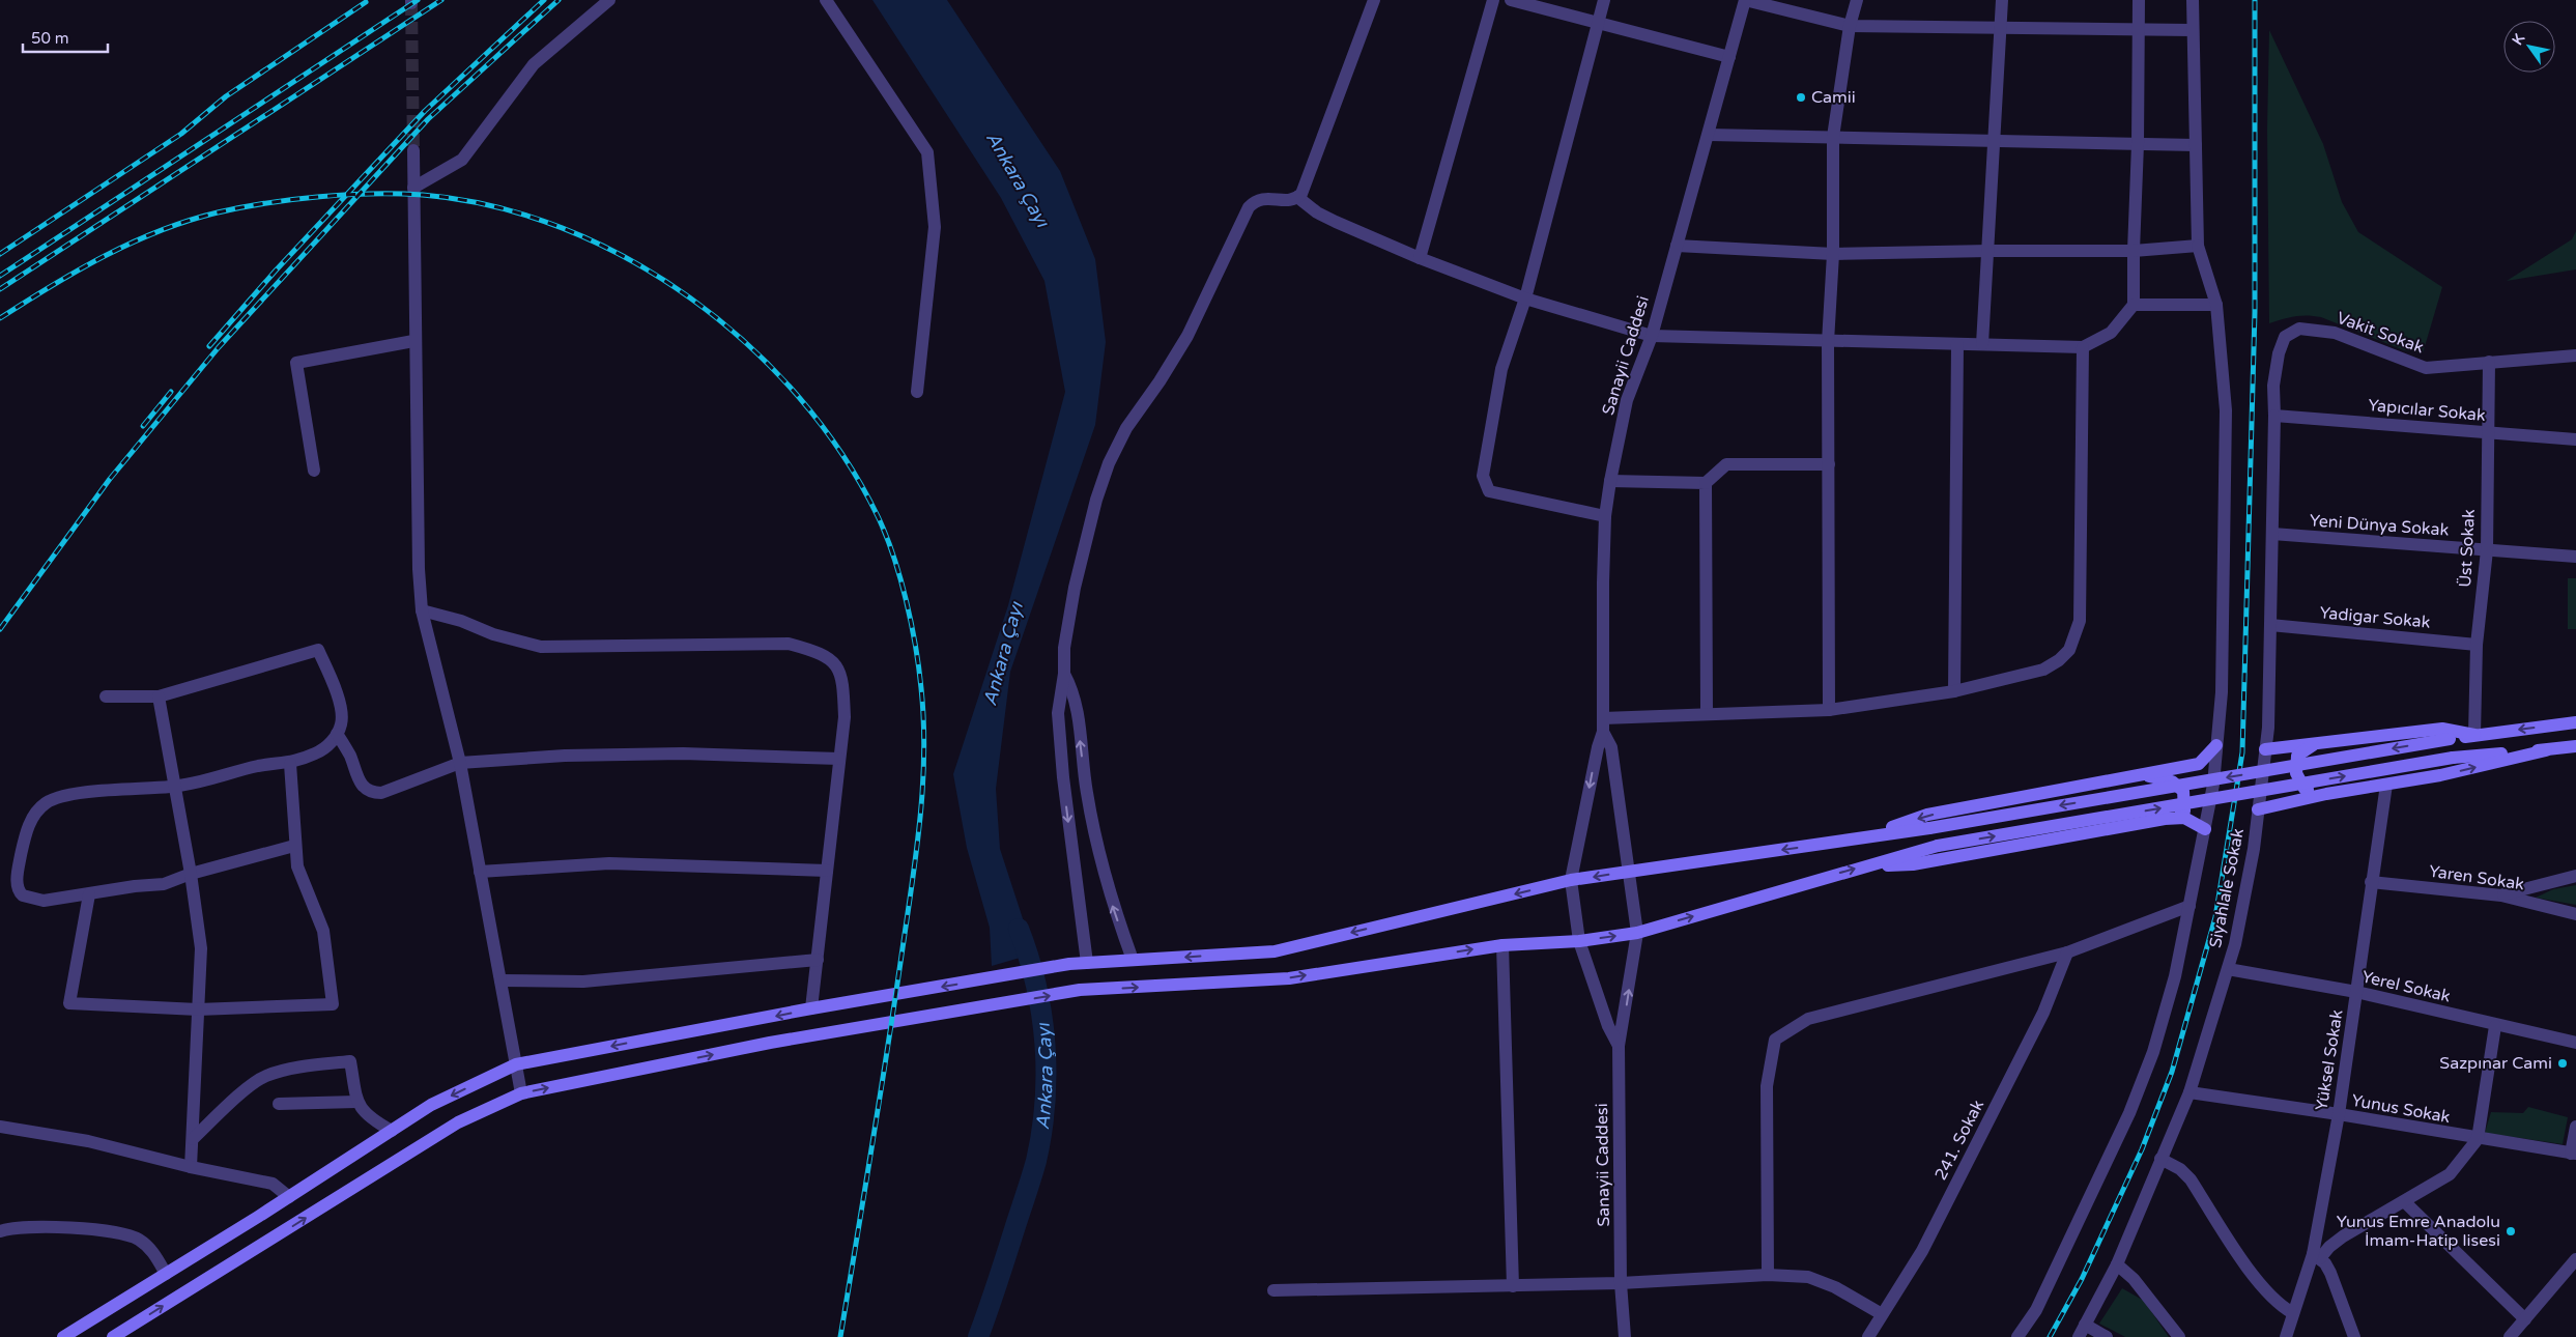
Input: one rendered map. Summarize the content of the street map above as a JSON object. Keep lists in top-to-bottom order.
{
  "streets": {
    "street": [
      "Vakit Sokak",
      "Sanayii Caddesi",
      "Yapıcılar Sokak",
      "Yeni Dünya Sokak",
      "Üst Sokak",
      "Yadigar Sokak",
      "Yaren Sokak",
      "Siyahlale Sokak",
      "Yerel Sokak",
      "Yüksel Sokak",
      "Yunus Sokak",
      "241. Sokak"
    ]
  },
  "crossings": [
    ["Vakit Sokak", "Yapıcılar Sokak"],
    ["Vakit Sokak", "Üst Sokak"],
    ["Vakit Sokak", "Siyahlale Sokak"],
    ["Yapıcılar Sokak", "Üst Sokak"],
    ["Yapıcılar Sokak", "Siyahlale Sokak"],
    ["Yeni Dünya Sokak", "Üst Sokak"],
    ["Yeni Dünya Sokak", "Siyahlale Sokak"],
    ["Üst Sokak", "Yadigar Sokak"],
    ["Yadigar Sokak", "Siyahlale Sokak"],
    ["Yaren Sokak", "Yüksel Sokak"],
    ["Siyahlale Sokak", "Yerel Sokak"],
    ["Siyahlale Sokak", "Yunus Sokak"],
    ["Yerel Sokak", "Yüksel Sokak"],
    ["Yüksel Sokak", "Yunus Sokak"]
  ],
  "water": ["Ankara Çayı"],
  "places": ["Camii", "Sazpınar Cami", "Yunus Emre Anadolu İmam-Hatip lisesi"],
  "scale_bar": "50 m",
  "north": "top left"
}
